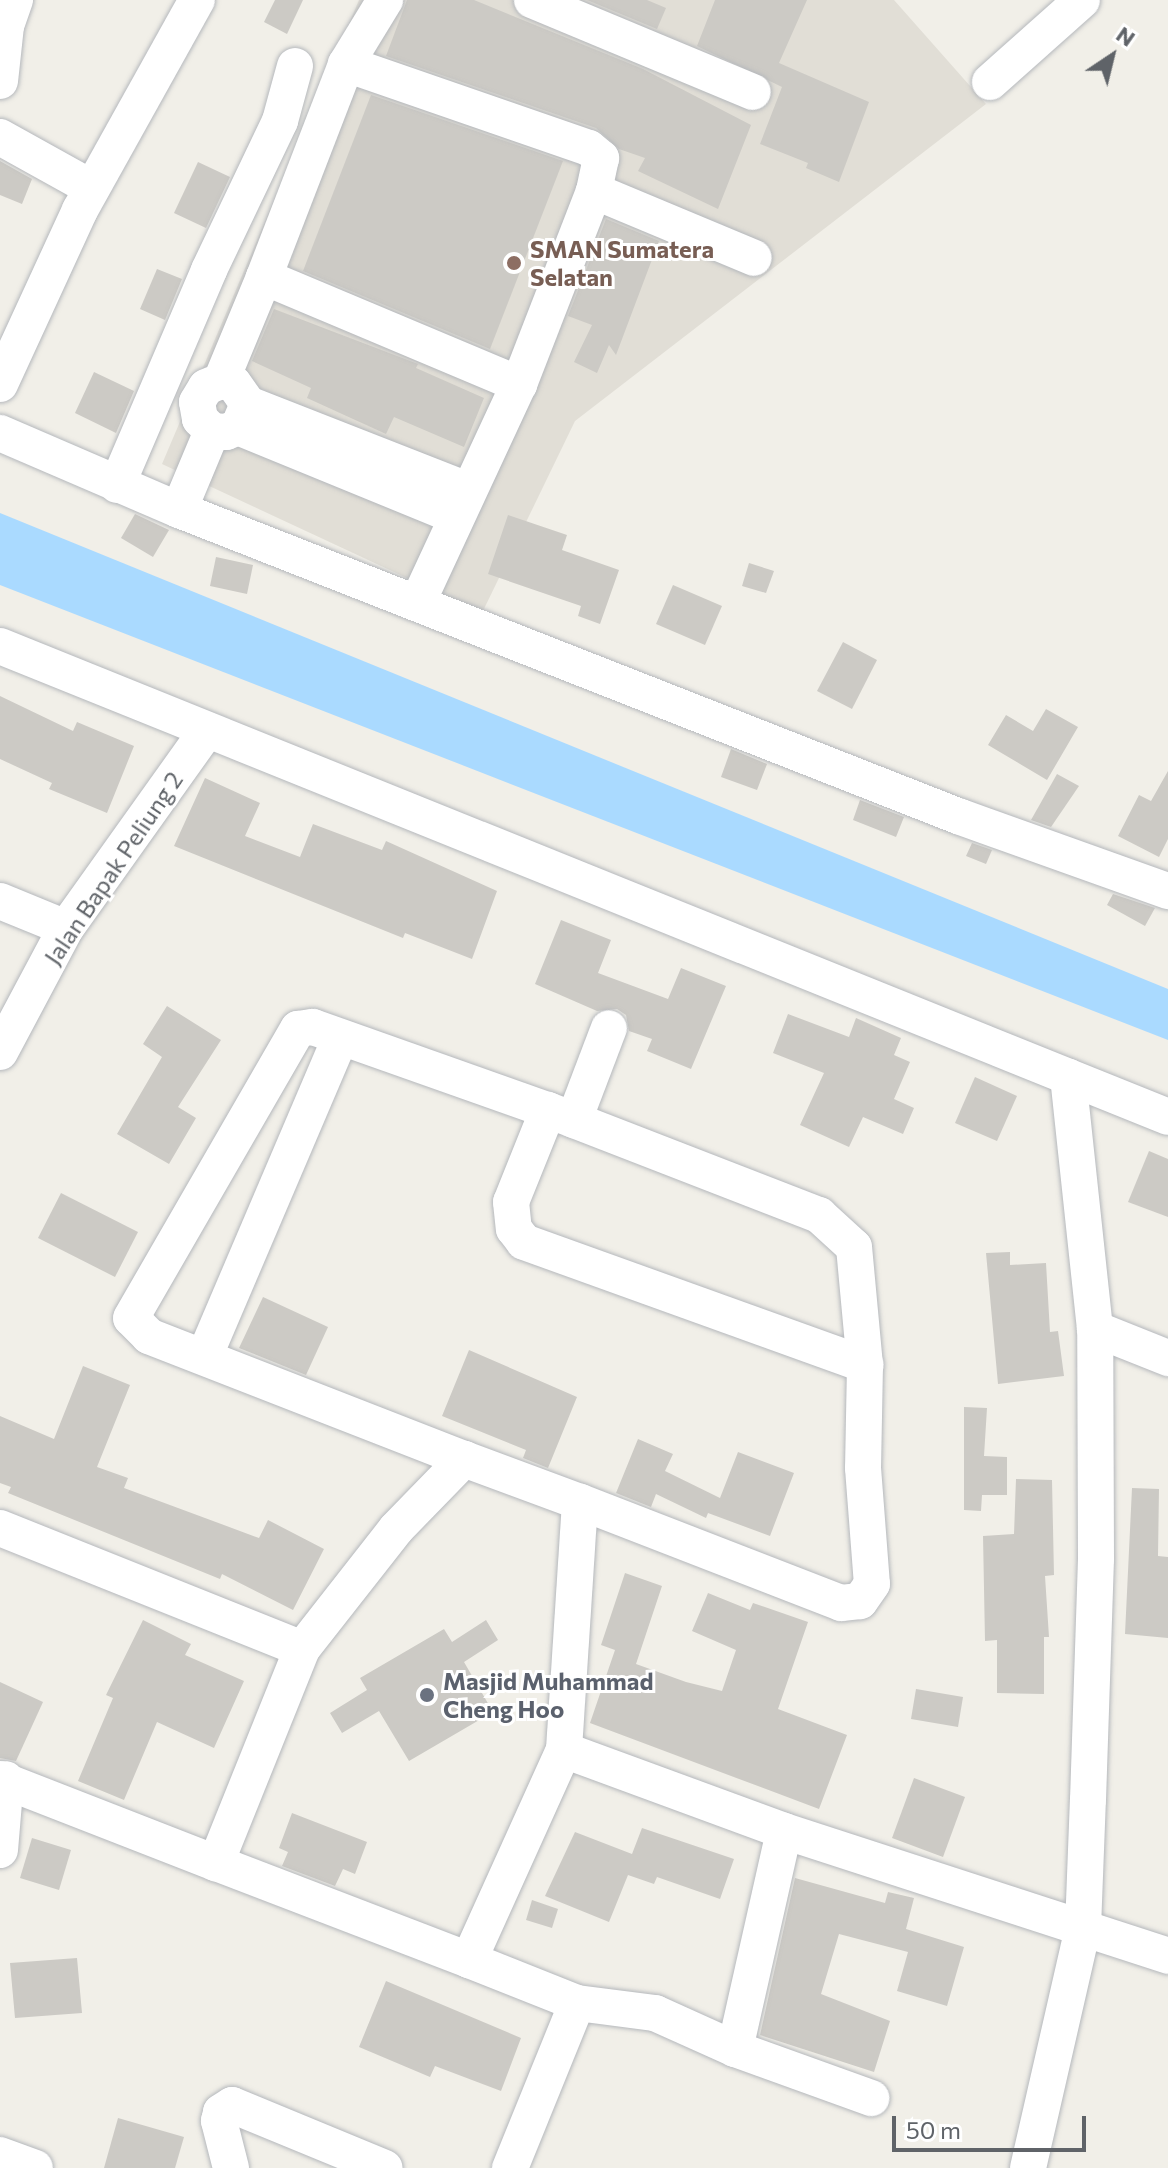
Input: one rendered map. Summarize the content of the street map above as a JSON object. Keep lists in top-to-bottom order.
{
  "streets": {
    "street": ["Jalan Bapak Peliung 2"]
  },
  "places": ["SMAN Sumatera Selatan", "Masjid Muhammad Cheng Hoo"],
  "scale_bar": "50 m",
  "north": "top right"
}
